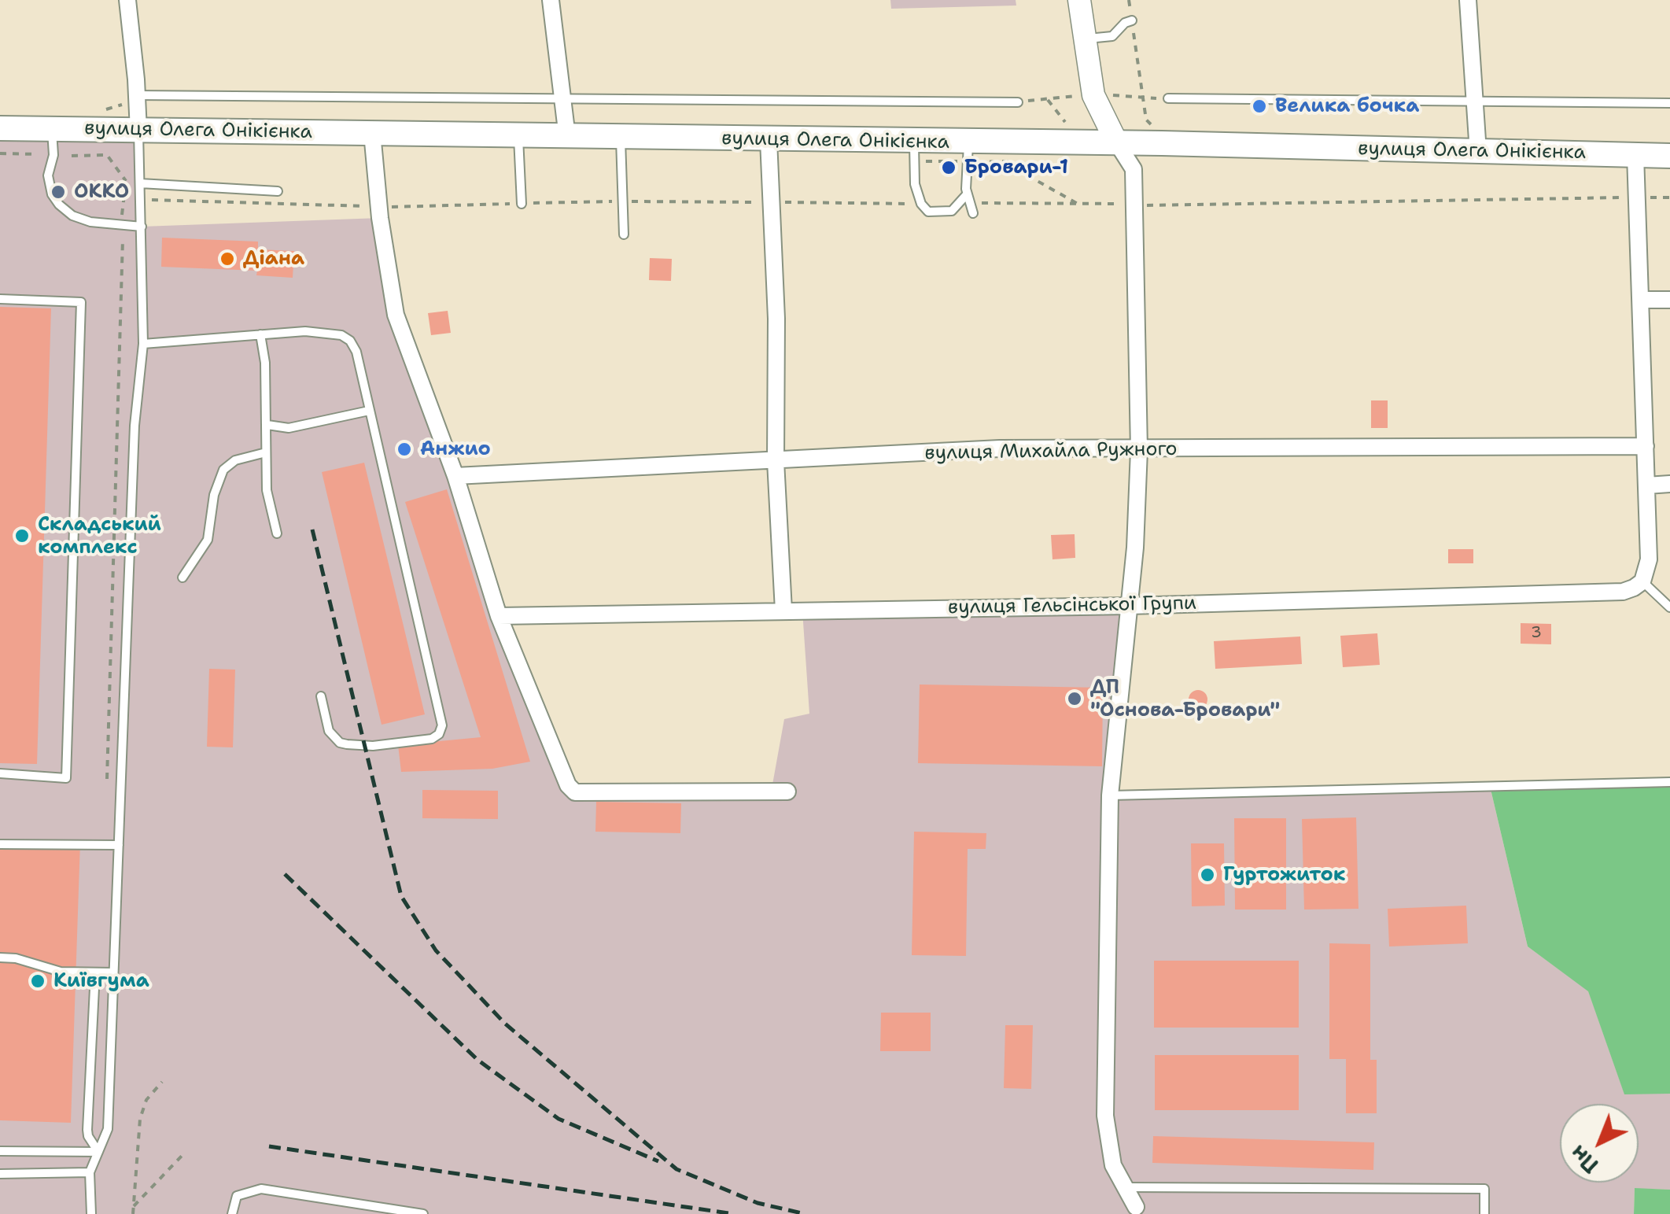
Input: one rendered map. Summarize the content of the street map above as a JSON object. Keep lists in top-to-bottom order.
{
  "streets": {
    "main road": ["вулиця Олега Онікієнка"],
    "street": ["вулиця Михайла Ружного", "вулиця Гельсінської Групи"]
  },
  "places": [
    "Велика бочка",
    "Бровари-1",
    "ОККО",
    "Діана",
    "Анжио",
    "Складський комплекс",
    "ДП \"Основа-Бровари\"",
    "Гуртожиток",
    "Київгума"
  ],
  "house_numbers": ["3"],
  "north": "bottom left"
}
